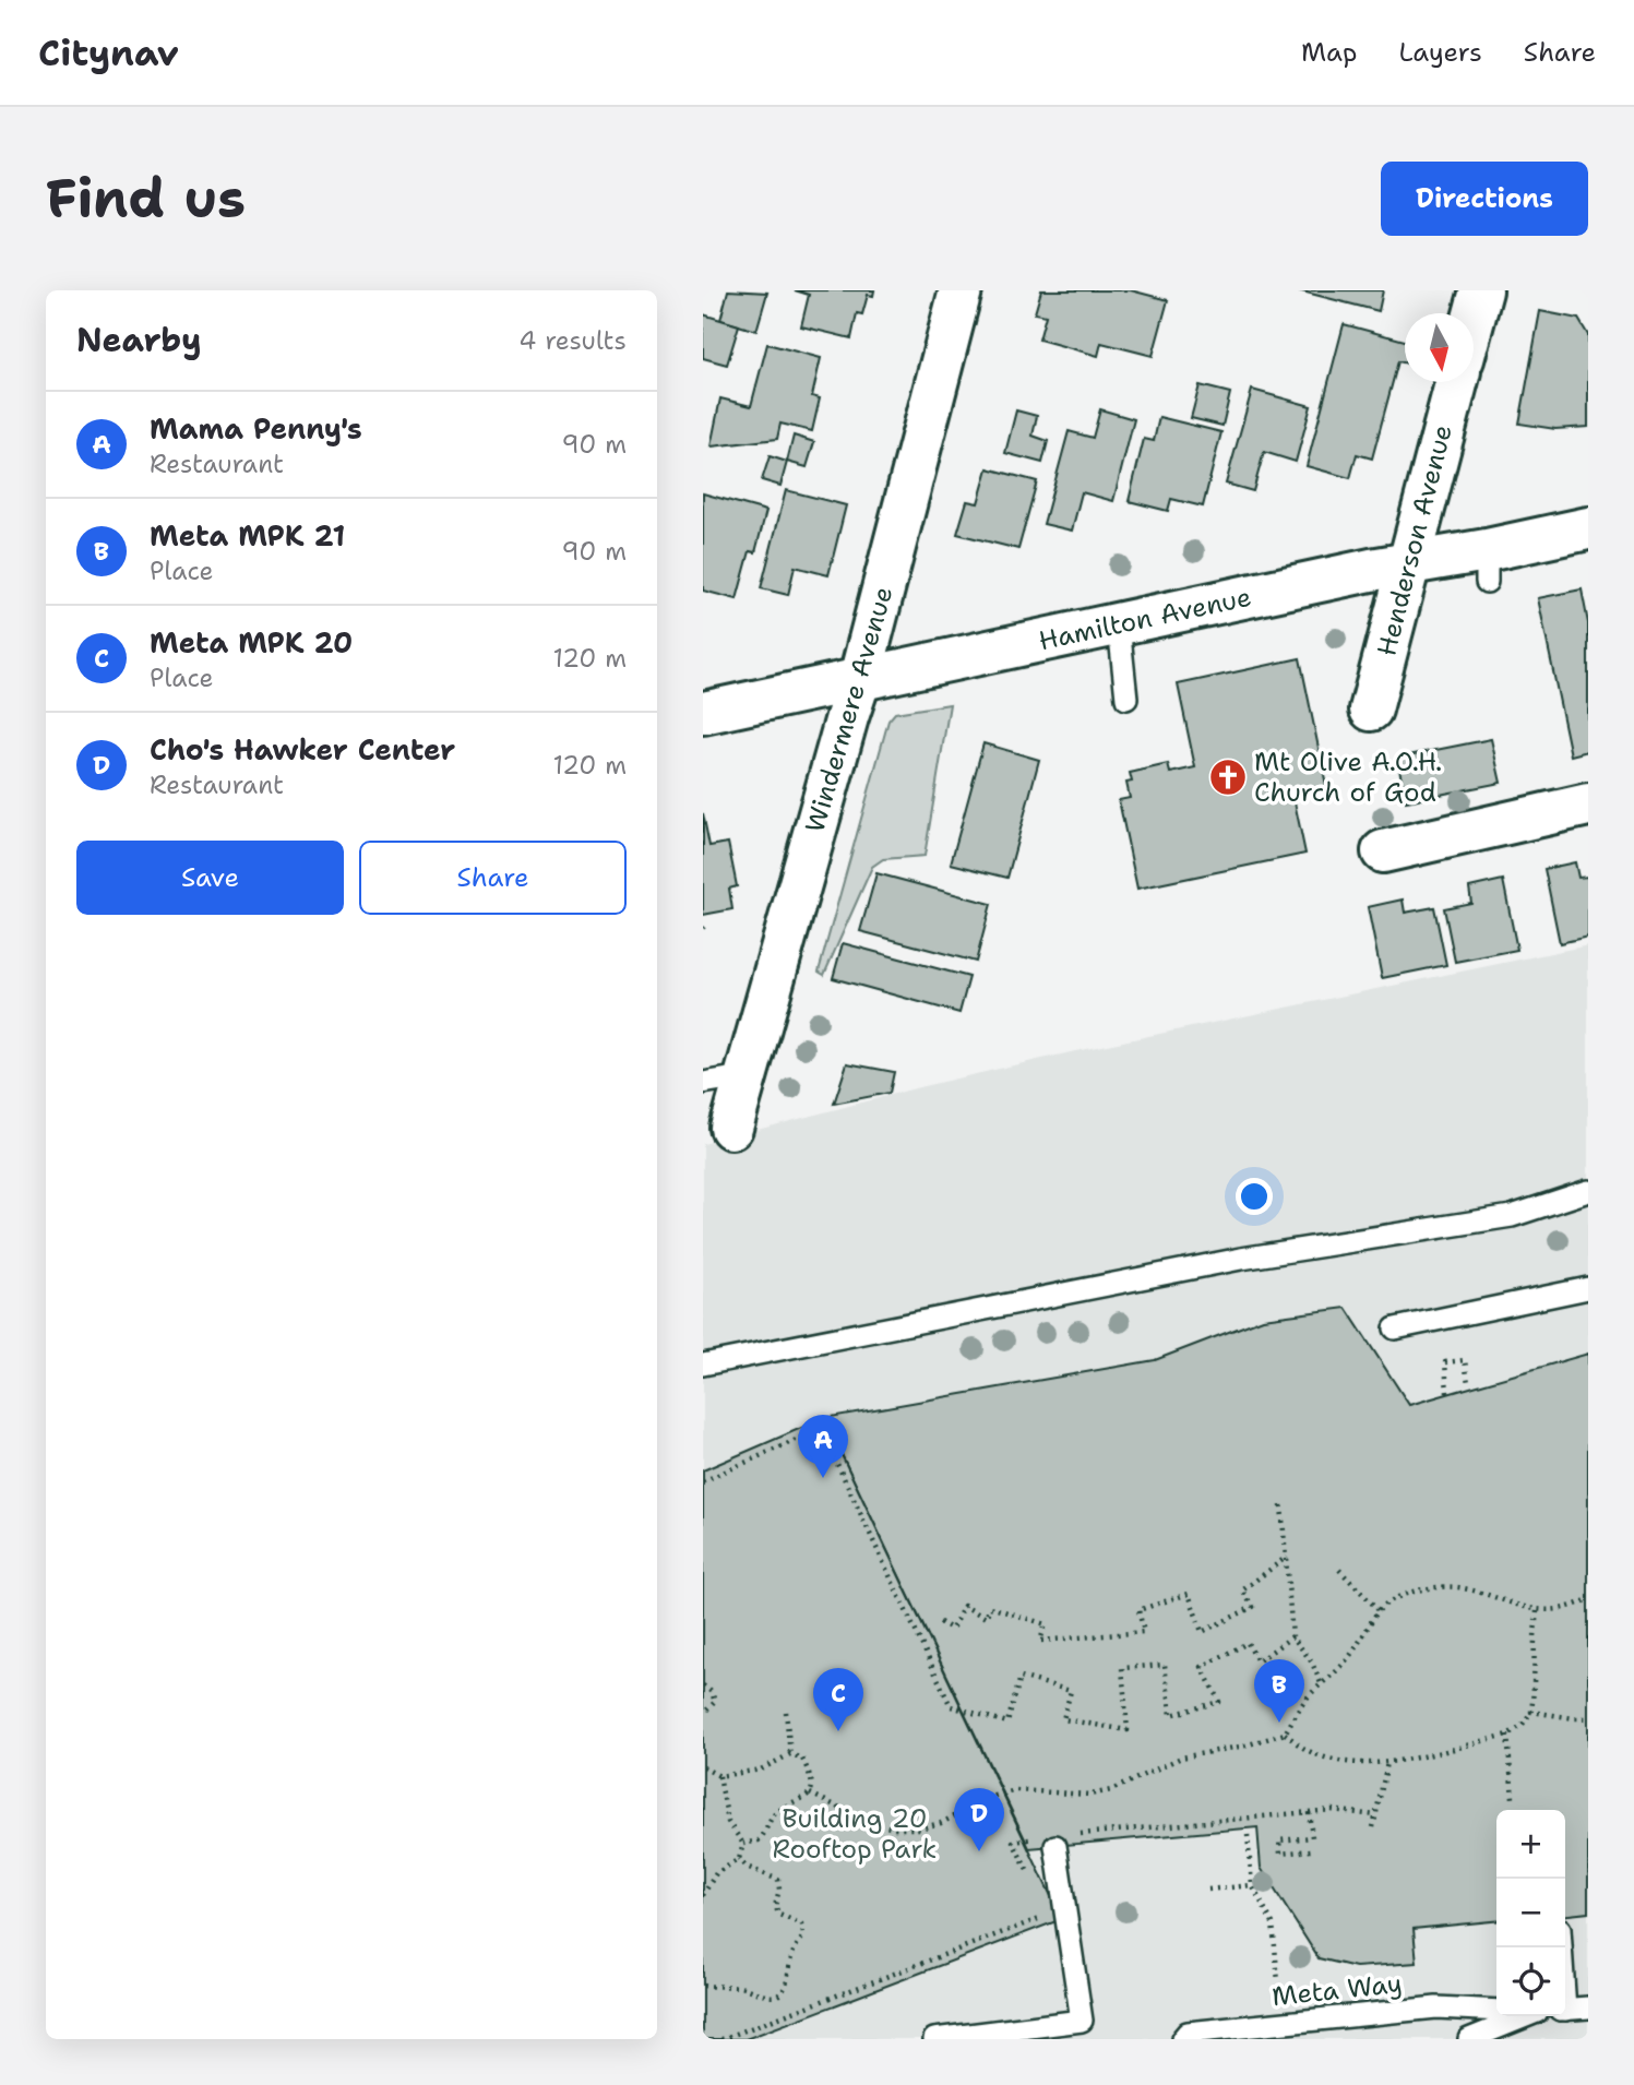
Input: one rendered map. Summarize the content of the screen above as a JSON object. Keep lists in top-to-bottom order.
{
  "streets": {
    "street": ["Henderson Avenue", "Hamilton Avenue", "Windermere Avenue"],
    "lane": ["Meta Way"]
  },
  "crossings": [
    ["Henderson Avenue", "Hamilton Avenue"],
    ["Hamilton Avenue", "Windermere Avenue"]
  ],
  "parks": ["Building 20 Rooftop Park"],
  "places": {
    "church": ["Mt Olive A.O.H. Church of God"]
  },
  "north": "bottom",
  "page": {
    "header": "Citynav",
    "nav": ["Map", "Layers", "Share"],
    "buttons": [
      "Directions",
      ["Save", "Share"]
    ],
    "title": "Find us",
    "heading": ["Nearby", "4 results"],
    "list": [
      {
        "mark": "A",
        "name": "Mama Penny's",
        "note": "Restaurant",
        "value": "90 m"
      },
      {
        "mark": "B",
        "name": "Meta MPK 21",
        "note": "Place",
        "value": "90 m"
      },
      {
        "mark": "C",
        "name": "Meta MPK 20",
        "note": "Place",
        "value": "120 m"
      },
      {
        "mark": "D",
        "name": "Cho's Hawker Center",
        "note": "Restaurant",
        "value": "120 m"
      }
    ],
    "pins": [
      "A",
      "B",
      "C",
      "D"
    ],
    "map_buttons": ["+", "−"]
  }
}
